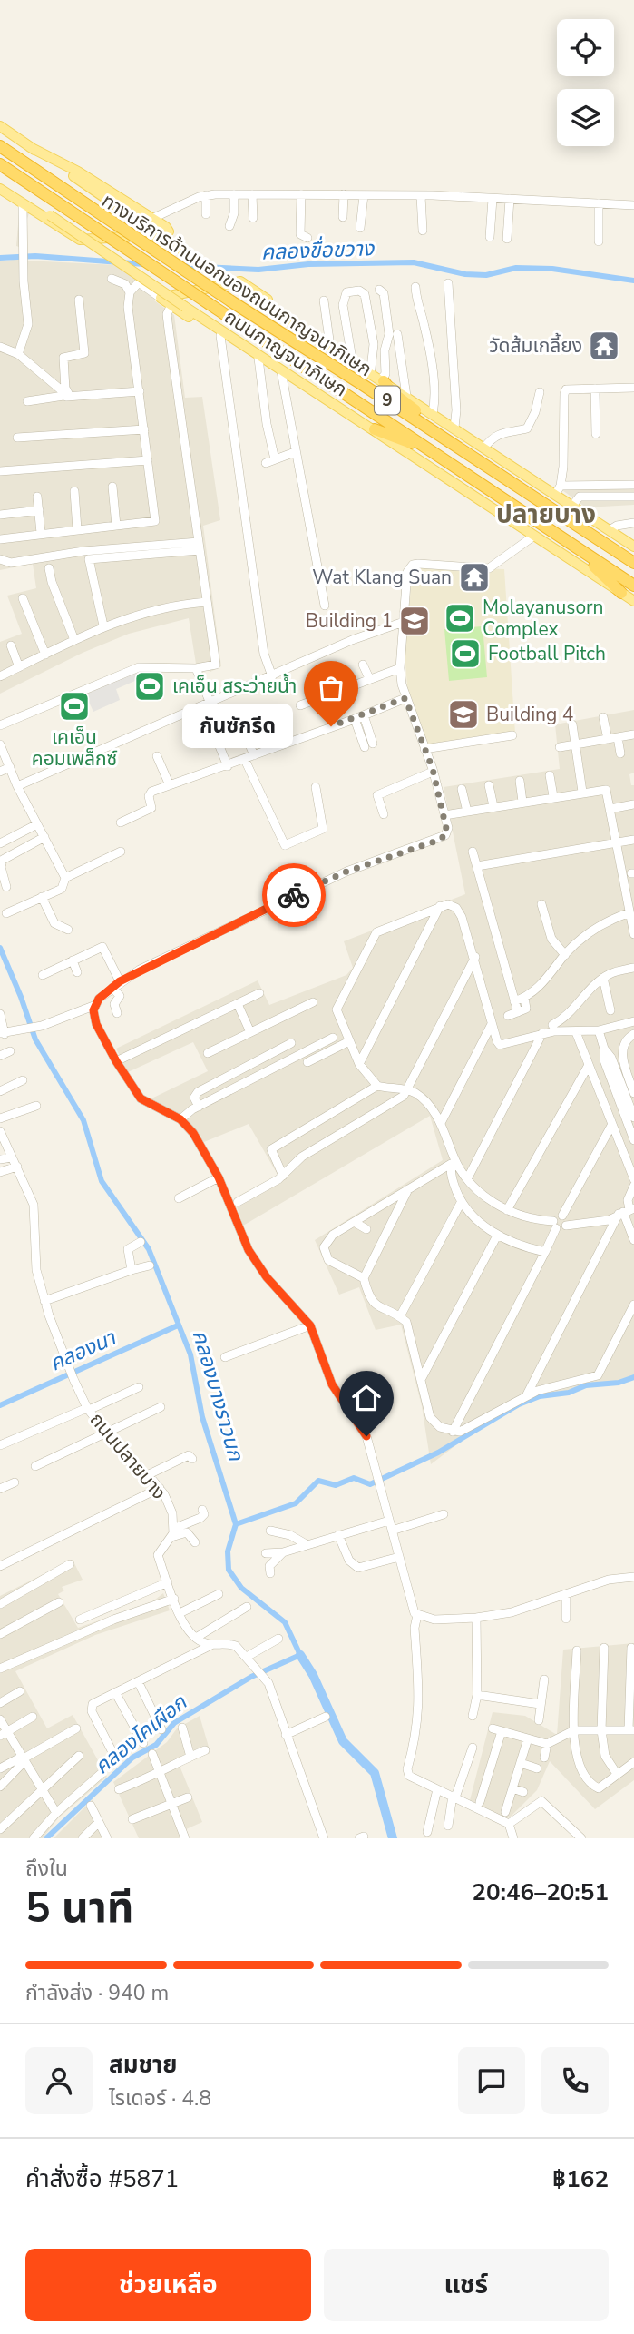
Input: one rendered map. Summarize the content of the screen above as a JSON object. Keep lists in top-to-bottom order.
{
  "streets": {
    "highway": ["ถนนกาญจนาภิเษก", "9"],
    "main road": ["ทางบริการด้านนอกของถนนกาญจนาภิเษก"],
    "street": ["ถนนปลายบาง"]
  },
  "districts": ["ปลายบาง"],
  "water": [
    "คลองขื่อขวาง",
    "คลองนา",
    "คลองบางราวนก",
    "คลองโคเผือก"
  ],
  "places": {
    "temple": ["วัดส้มเกลี้ยง", "Wat Klang Suan"],
    "sports": [
      "Molayanusorn Complex",
      "Football Pitch",
      "เคเอ็น สระว่ายน้ำ",
      "เคเอ็น คอมเพล็กซ์"
    ],
    "school or university": ["Building 1", "Building 4"],
    "other": ["กันซักรีด"]
  },
  "page": {
    "bubble": "กันซักรีด",
    "heading": ["5 นาที", "ถึงใน", "20:46–20:51"],
    "panel": [
      "สมชาย",
      "ไรเดอร์ · 4.8",
      "คำสั่งซื้อ #5871",
      "฿162"
    ],
    "bar": "กำลังส่ง · 940 m",
    "buttons": ["ช่วยเหลือ", "แชร์"]
  }
}
